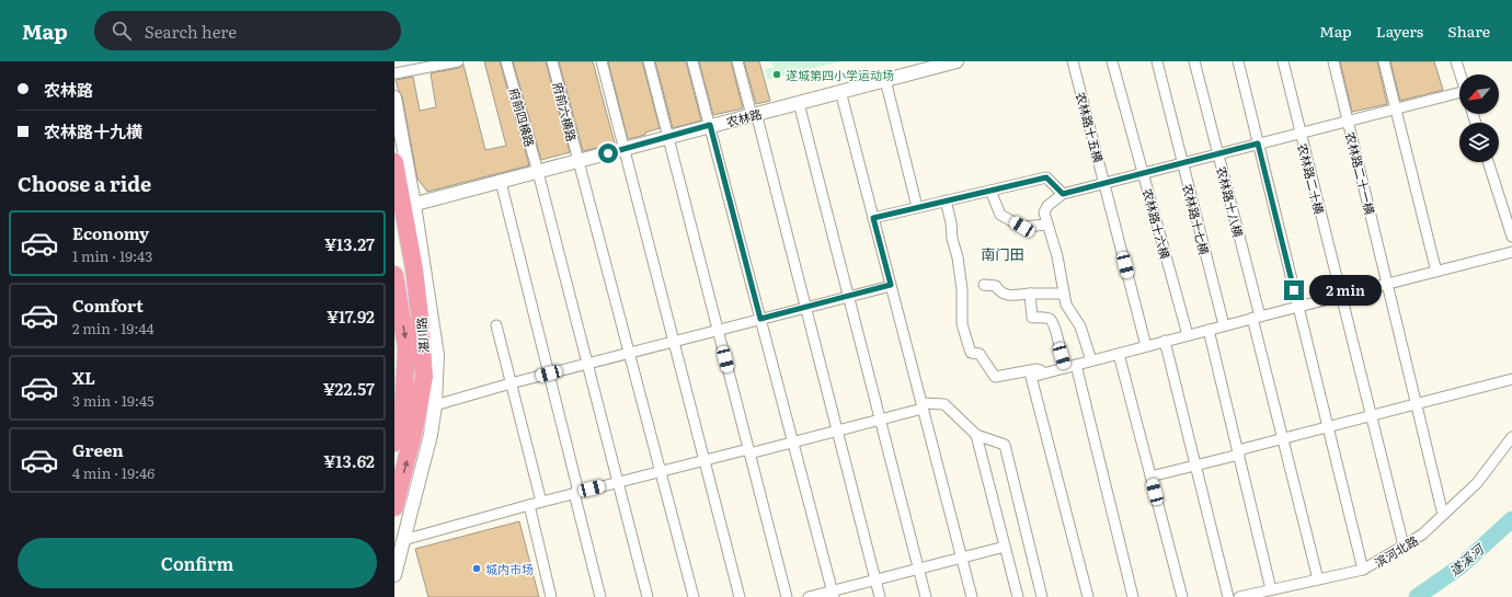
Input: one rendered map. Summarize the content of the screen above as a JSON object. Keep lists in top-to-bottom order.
{
  "streets": {
    "highway": ["湛川路"],
    "street": [
      "府前六横路",
      "府前四横路",
      "农林路",
      "农林路十五横",
      "农林路二十一横",
      "农林路二十横",
      "农林路十八横",
      "农林路十七横",
      "农林路十六横",
      "滨河北路"
    ]
  },
  "crossings": [
    ["府前六横路", "农林路"],
    ["府前四横路", "农林路"],
    ["农林路", "湛川路"],
    ["农林路二十一横", "滨河北路"],
    ["农林路二十横", "滨河北路"],
    ["农林路十八横", "滨河北路"]
  ],
  "districts": ["南门田"],
  "water": ["遂溪河"],
  "places": ["遂城第四小学运动场", "城内市场"],
  "north": "bottom left",
  "page": {
    "header": "Map",
    "search": "Search here",
    "nav": ["Map", "Layers", "Share"],
    "banner": ["农林路", "农林路十九横"],
    "heading": "Choose a ride",
    "list": [
      {
        "name": "Economy",
        "note": "1 min · 19:43",
        "value": "¥13.27"
      },
      {
        "name": "Comfort",
        "note": "2 min · 19:44",
        "value": "¥17.92"
      },
      {
        "name": "XL",
        "note": "3 min · 19:45",
        "value": "¥22.57"
      },
      {
        "name": "Green",
        "note": "4 min · 19:46",
        "value": "¥13.62"
      }
    ],
    "bubble": "2 min",
    "buttons": "Confirm"
  }
}
